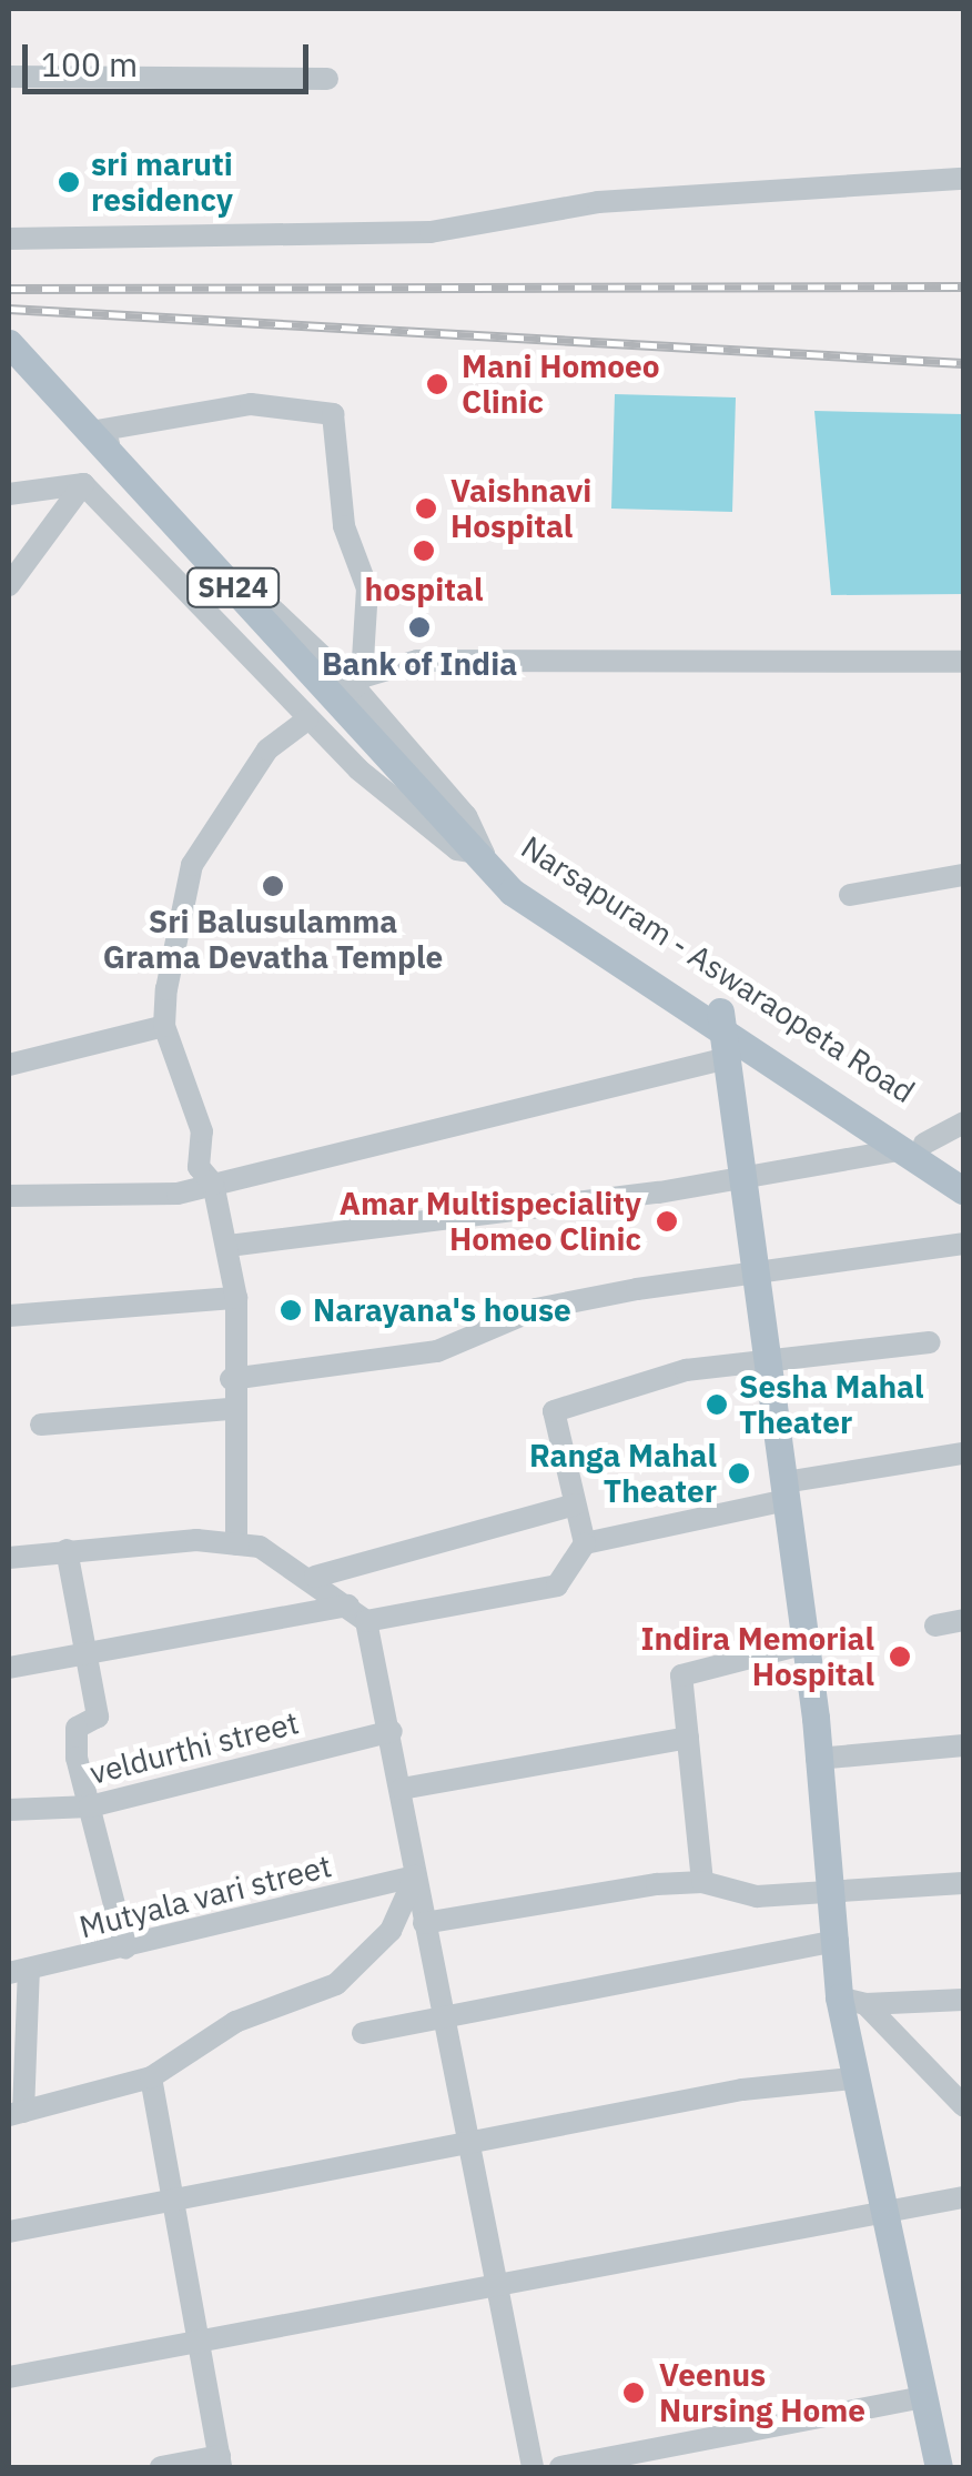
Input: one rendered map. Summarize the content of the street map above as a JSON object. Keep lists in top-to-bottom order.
{
  "streets": {
    "main road": ["SH24", "Narsapuram - Aswaraopeta Road"],
    "street": ["veldurthi street", "Mutyala vari street"]
  },
  "places": [
    "sri maruti residency",
    "Mani Homoeo Clinic",
    "Vaishnavi Hospital",
    "hospital",
    "Bank of India",
    "Sri Balusulamma Grama Devatha Temple",
    "Amar Multispeciality Homeo Clinic",
    "Narayana's house",
    "Sesha Mahal Theater",
    "Ranga Mahal Theater",
    "Indira Memorial Hospital",
    "Veenus Nursing Home"
  ],
  "scale_bar": "100 m"
}
